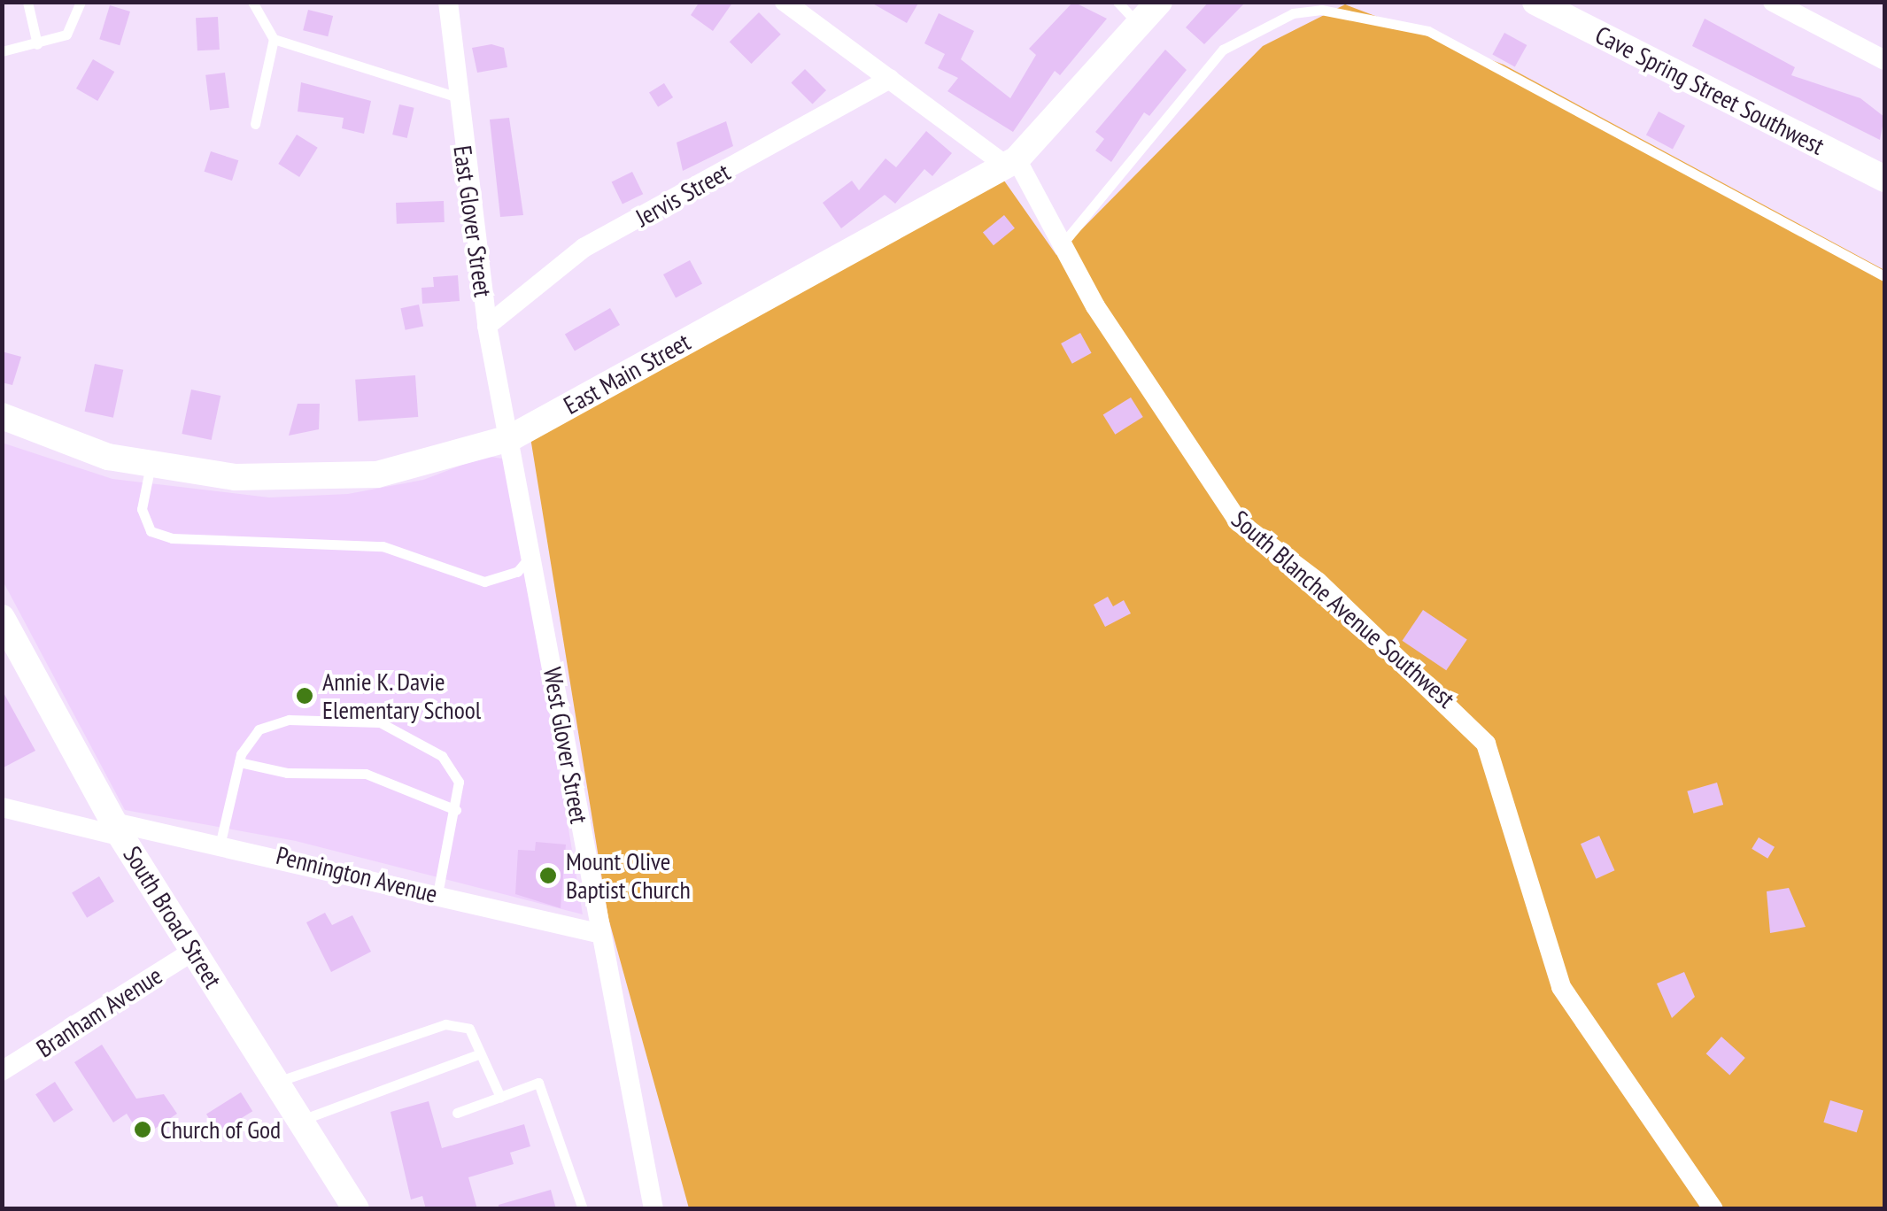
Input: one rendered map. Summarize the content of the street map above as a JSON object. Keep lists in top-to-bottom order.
{
  "streets": {
    "main road": ["Cave Spring Street Southwest", "East Main Street", "South Broad Street"],
    "street": [
      "Jervis Street",
      "East Glover Street",
      "South Blanche Avenue Southwest",
      "West Glover Street",
      "Pennington Avenue",
      "Branham Avenue"
    ]
  },
  "crossings": [
    ["Jervis Street", "East Glover Street"],
    ["East Glover Street", "East Main Street"],
    ["East Glover Street", "West Glover Street"],
    ["East Main Street", "South Blanche Avenue Southwest"],
    ["East Main Street", "West Glover Street"],
    ["West Glover Street", "Pennington Avenue"],
    ["Pennington Avenue", "South Broad Street"],
    ["South Broad Street", "Branham Avenue"]
  ],
  "places": ["Annie K. Davie Elementary School", "Mount Olive Baptist Church", "Church of God"]
}
